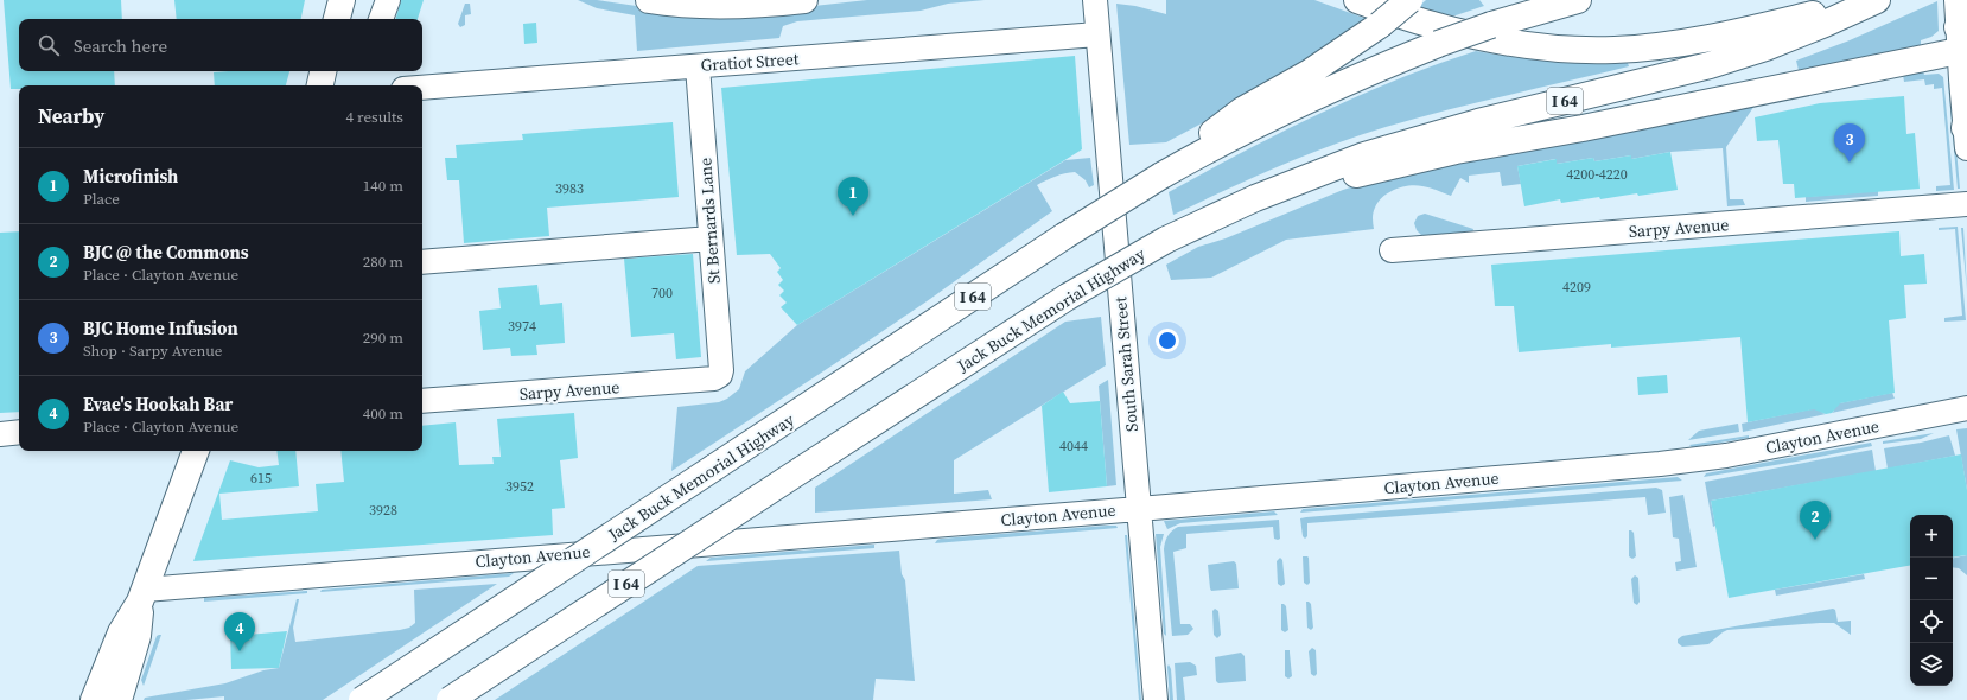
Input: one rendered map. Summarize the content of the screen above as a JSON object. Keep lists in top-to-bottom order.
{
  "streets": {
    "main road": ["I 64", "Jack Buck Memorial Highway"],
    "street": [
      "Gratiot Street",
      "St Bernards Lane",
      "Sarpy Avenue",
      "South Sarah Street",
      "Clayton Avenue"
    ]
  },
  "crossings": [
    ["Gratiot Street", "St Bernards Lane"],
    ["Gratiot Street", "South Sarah Street"],
    ["St Bernards Lane", "Sarpy Avenue"],
    ["South Sarah Street", "Clayton Avenue"]
  ],
  "house_numbers": [
    "4200-4220",
    "3983",
    "4209",
    "700",
    "3974",
    "4044",
    "615",
    "3952",
    "3928"
  ],
  "page": {
    "search": "Search here",
    "heading": ["Nearby", "4 results"],
    "pins": [
      "3",
      "1",
      "2",
      "4"
    ],
    "list": [
      {
        "mark": "1",
        "name": "Microfinish",
        "note": "Place",
        "value": "140 m"
      },
      {
        "mark": "2",
        "name": "BJC @ the Commons",
        "note": "Place · Clayton Avenue",
        "value": "280 m"
      },
      {
        "mark": "3",
        "name": "BJC Home Infusion",
        "note": "Shop · Sarpy Avenue",
        "value": "290 m"
      },
      {
        "mark": "4",
        "name": "Evae's Hookah Bar",
        "note": "Place · Clayton Avenue",
        "value": "400 m"
      }
    ],
    "map_buttons": ["+", "−"]
  }
}
